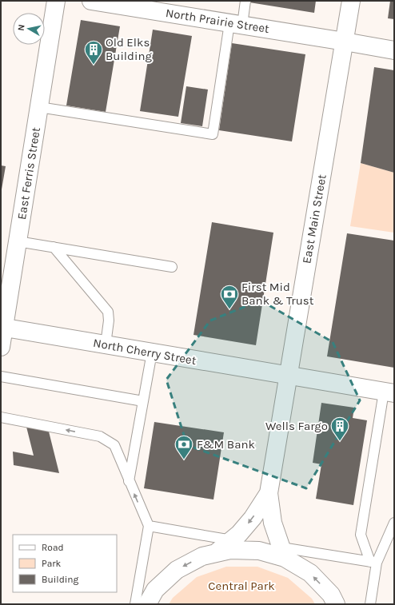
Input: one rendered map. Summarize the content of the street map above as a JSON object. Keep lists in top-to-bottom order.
{
  "streets": {
    "street": [
      "North Prairie Street",
      "East Ferris Street",
      "East Main Street",
      "North Cherry Street"
    ]
  },
  "crossings": [
    ["North Prairie Street", "East Main Street"],
    ["East Ferris Street", "North Cherry Street"],
    ["East Main Street", "North Cherry Street"]
  ],
  "parks": ["Central Park"],
  "places": {
    "building": ["Old Elks Building", "Wells Fargo"],
    "bank": ["First Mid Bank & Trust", "F&M Bank"]
  },
  "legend": ["Road", "Park", "Building"],
  "north": "left"
}
